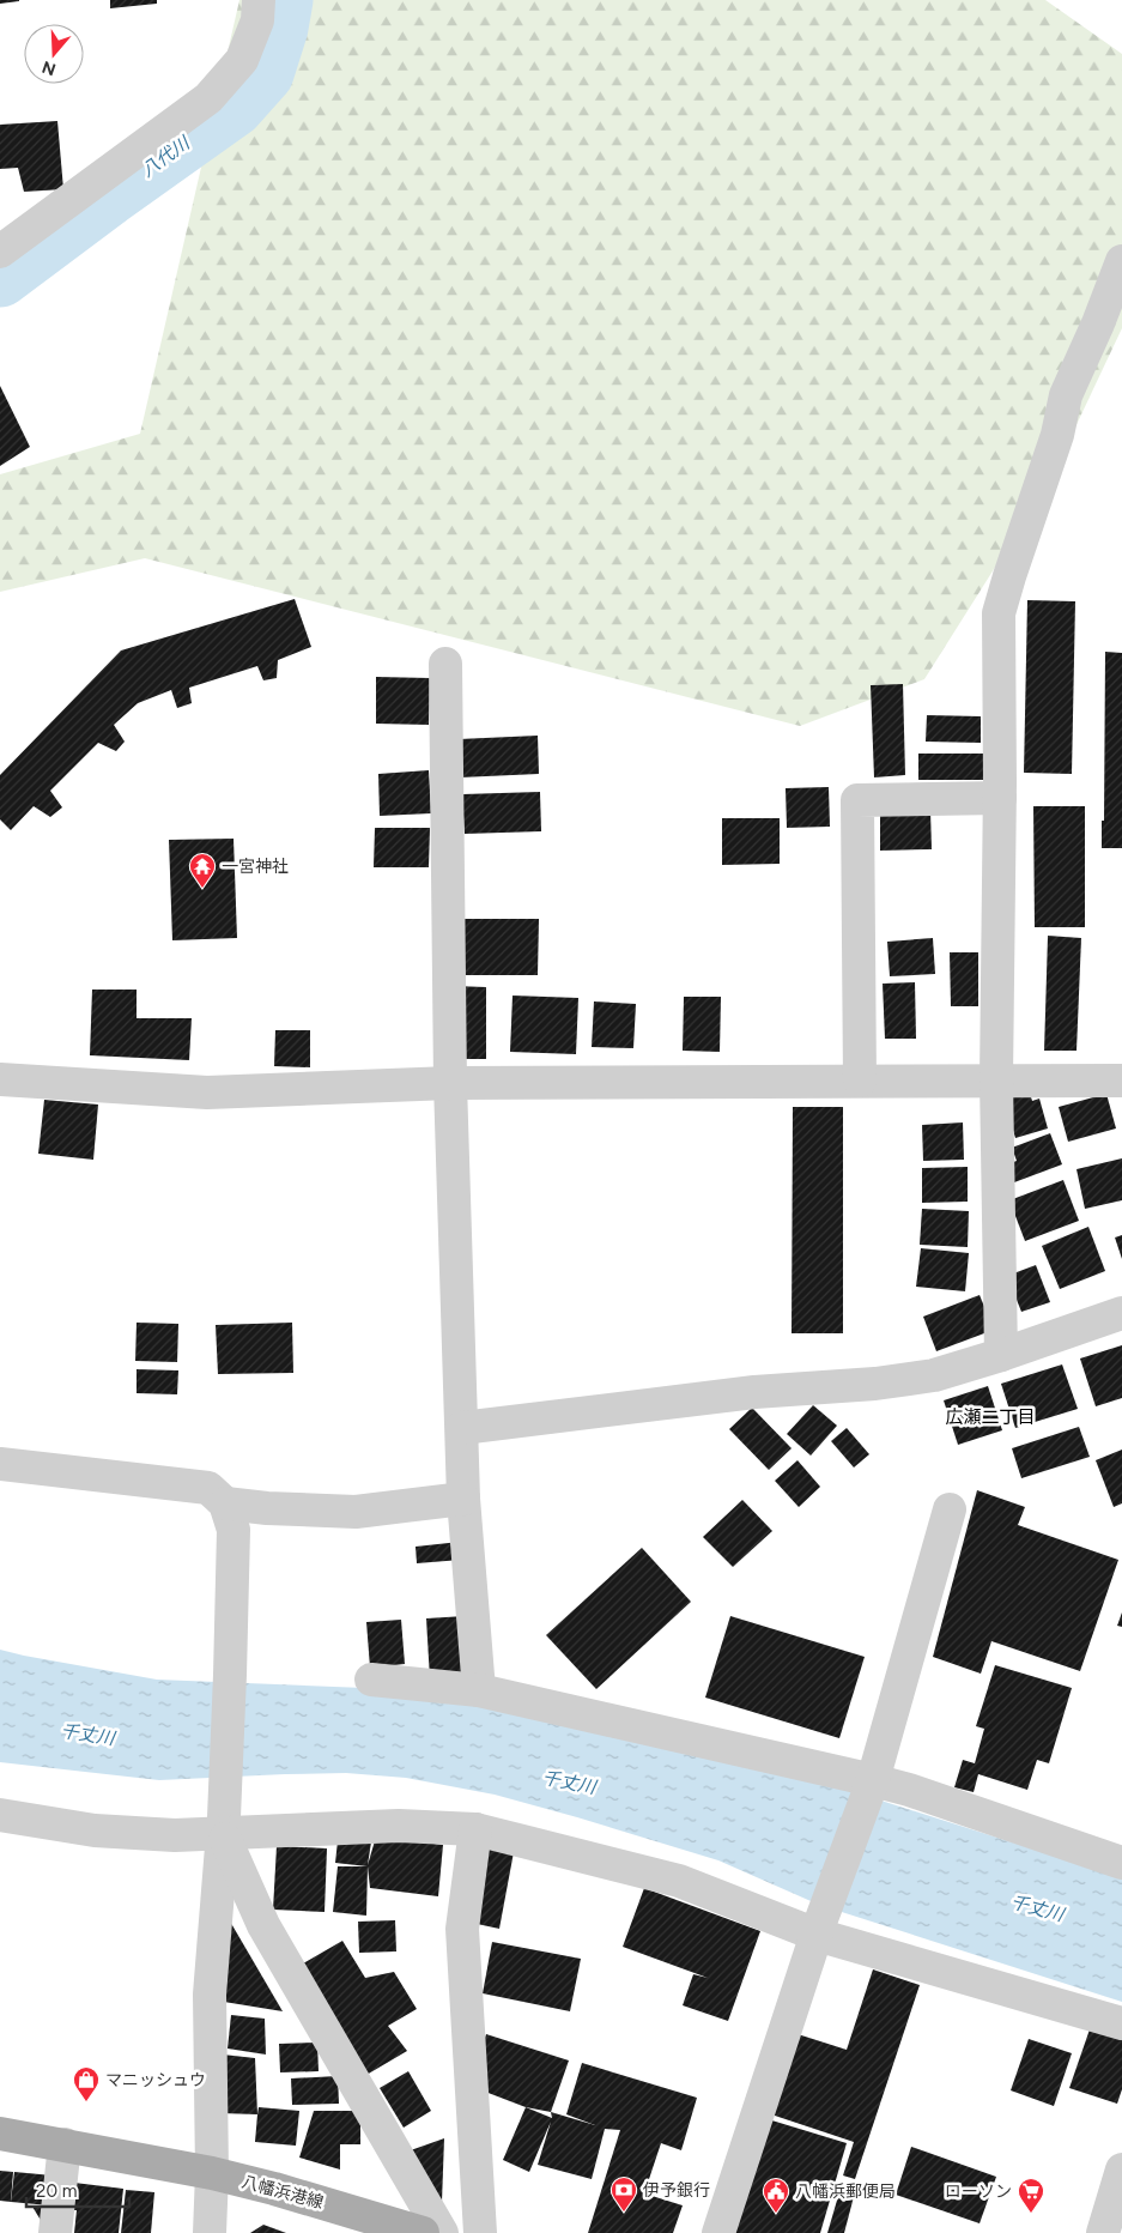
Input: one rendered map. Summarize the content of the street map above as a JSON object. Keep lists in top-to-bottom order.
{
  "streets": {
    "main road": ["八幡浜港線"]
  },
  "districts": ["広瀬二丁目"],
  "water": ["八代川", "千丈川"],
  "places": {
    "temple": ["一宮神社"],
    "shop": ["マニッシュウ"],
    "bank": ["伊予銀行"],
    "public building": ["八幡浜郵便局"],
    "supermarket": ["ローソン"]
  },
  "scale_bar": "20 m",
  "north": "bottom"
}
